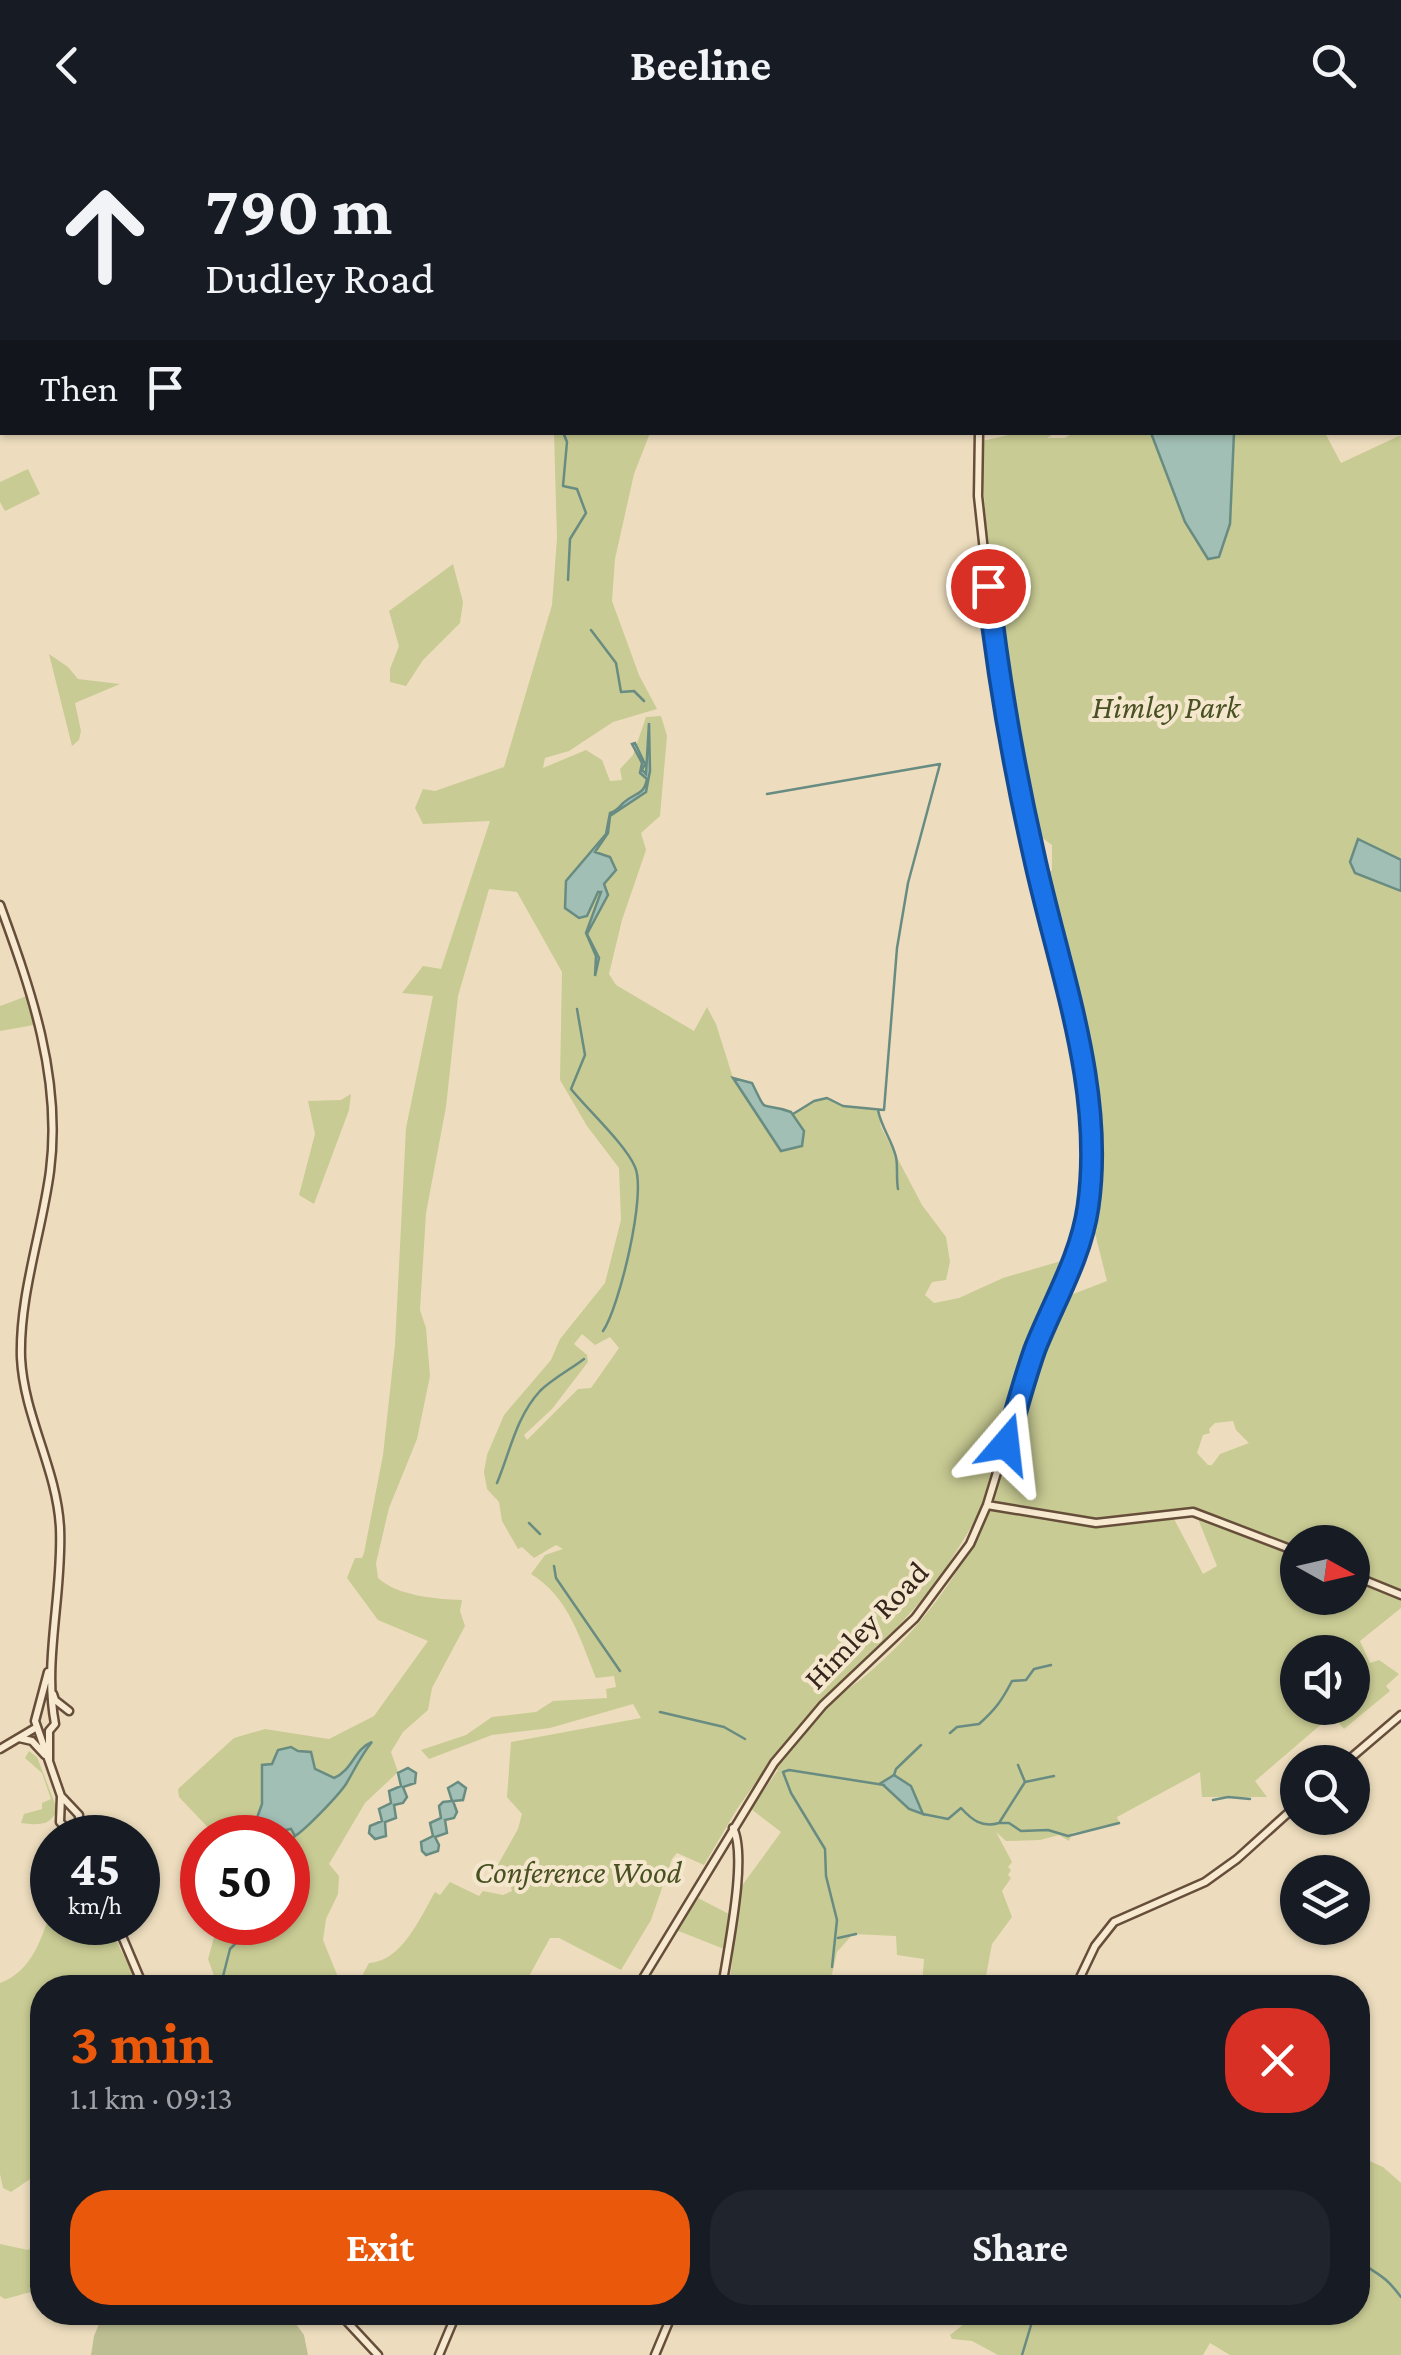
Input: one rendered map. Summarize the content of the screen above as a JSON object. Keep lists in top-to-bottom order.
{
  "streets": {
    "main road": ["Himley Road"]
  },
  "parks": ["Himley Park", "Conference Wood"],
  "north": "right",
  "page": {
    "header": "Beeline",
    "turn": ["790 m", "Dudley Road"],
    "then": "Then",
    "speed": "45 km/h",
    "limit": "50",
    "heading": ["3 min", "1.1 km · 09:13"],
    "buttons": ["Exit", "Share"]
  }
}
